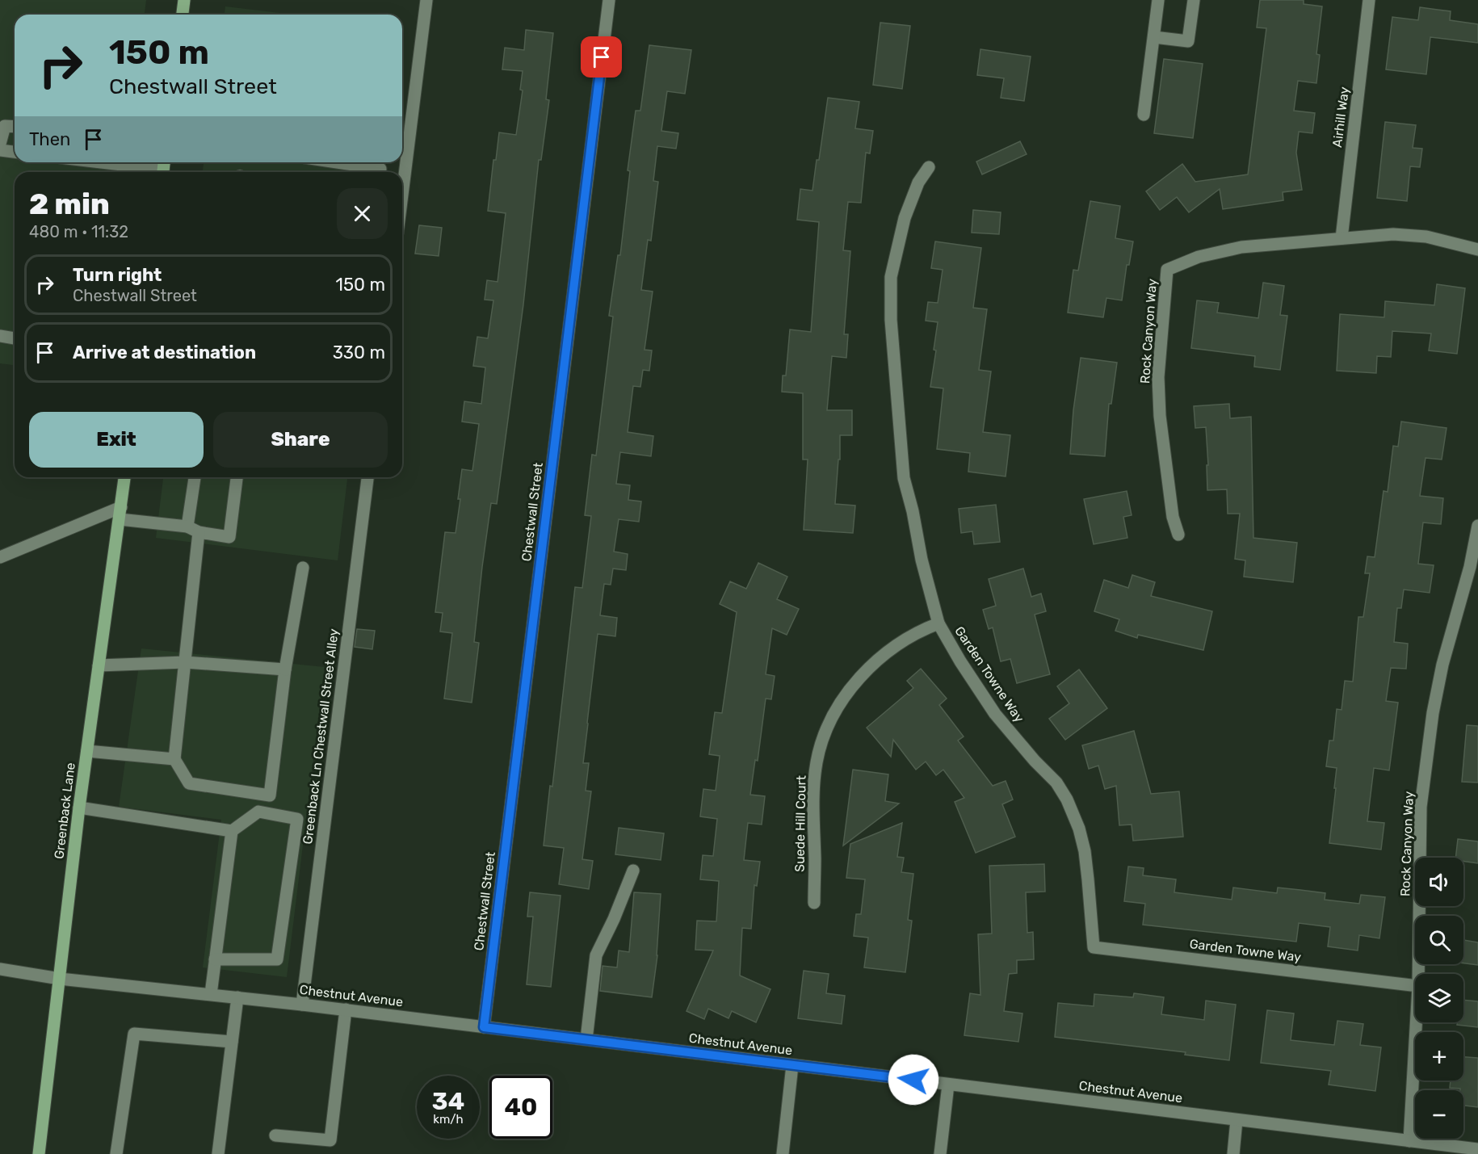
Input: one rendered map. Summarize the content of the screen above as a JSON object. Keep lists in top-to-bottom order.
{
  "streets": {
    "main road": ["Greenback Lane"],
    "street": [
      "Airhill Way",
      "Rock Canyon Way",
      "Chestwall Street",
      "Garden Towne Way",
      "Greenback Ln Chestwall Street Alley",
      "Suede Hill Court",
      "Chestnut Avenue"
    ]
  },
  "crossings": [
    ["Airhill Way", "Rock Canyon Way"],
    ["Rock Canyon Way", "Chestnut Avenue"],
    ["Chestwall Street", "Chestnut Avenue"],
    ["Garden Towne Way", "Suede Hill Court"],
    ["Greenback Ln Chestwall Street Alley", "Chestnut Avenue"],
    ["Greenback Lane", "Chestnut Avenue"]
  ],
  "page": {
    "turn": ["150 m", "Chestwall Street"],
    "then": "Then",
    "heading": ["2 min", "480 m · 11:32"],
    "list": [
      {
        "name": "Turn right",
        "note": "Chestwall Street",
        "value": "150 m"
      },
      {
        "name": "Arrive at destination",
        "value": "330 m"
      }
    ],
    "buttons": ["Exit", "Share"],
    "map_buttons": ["+", "−"],
    "speed": "34 km/h",
    "limit": "40"
  }
}
